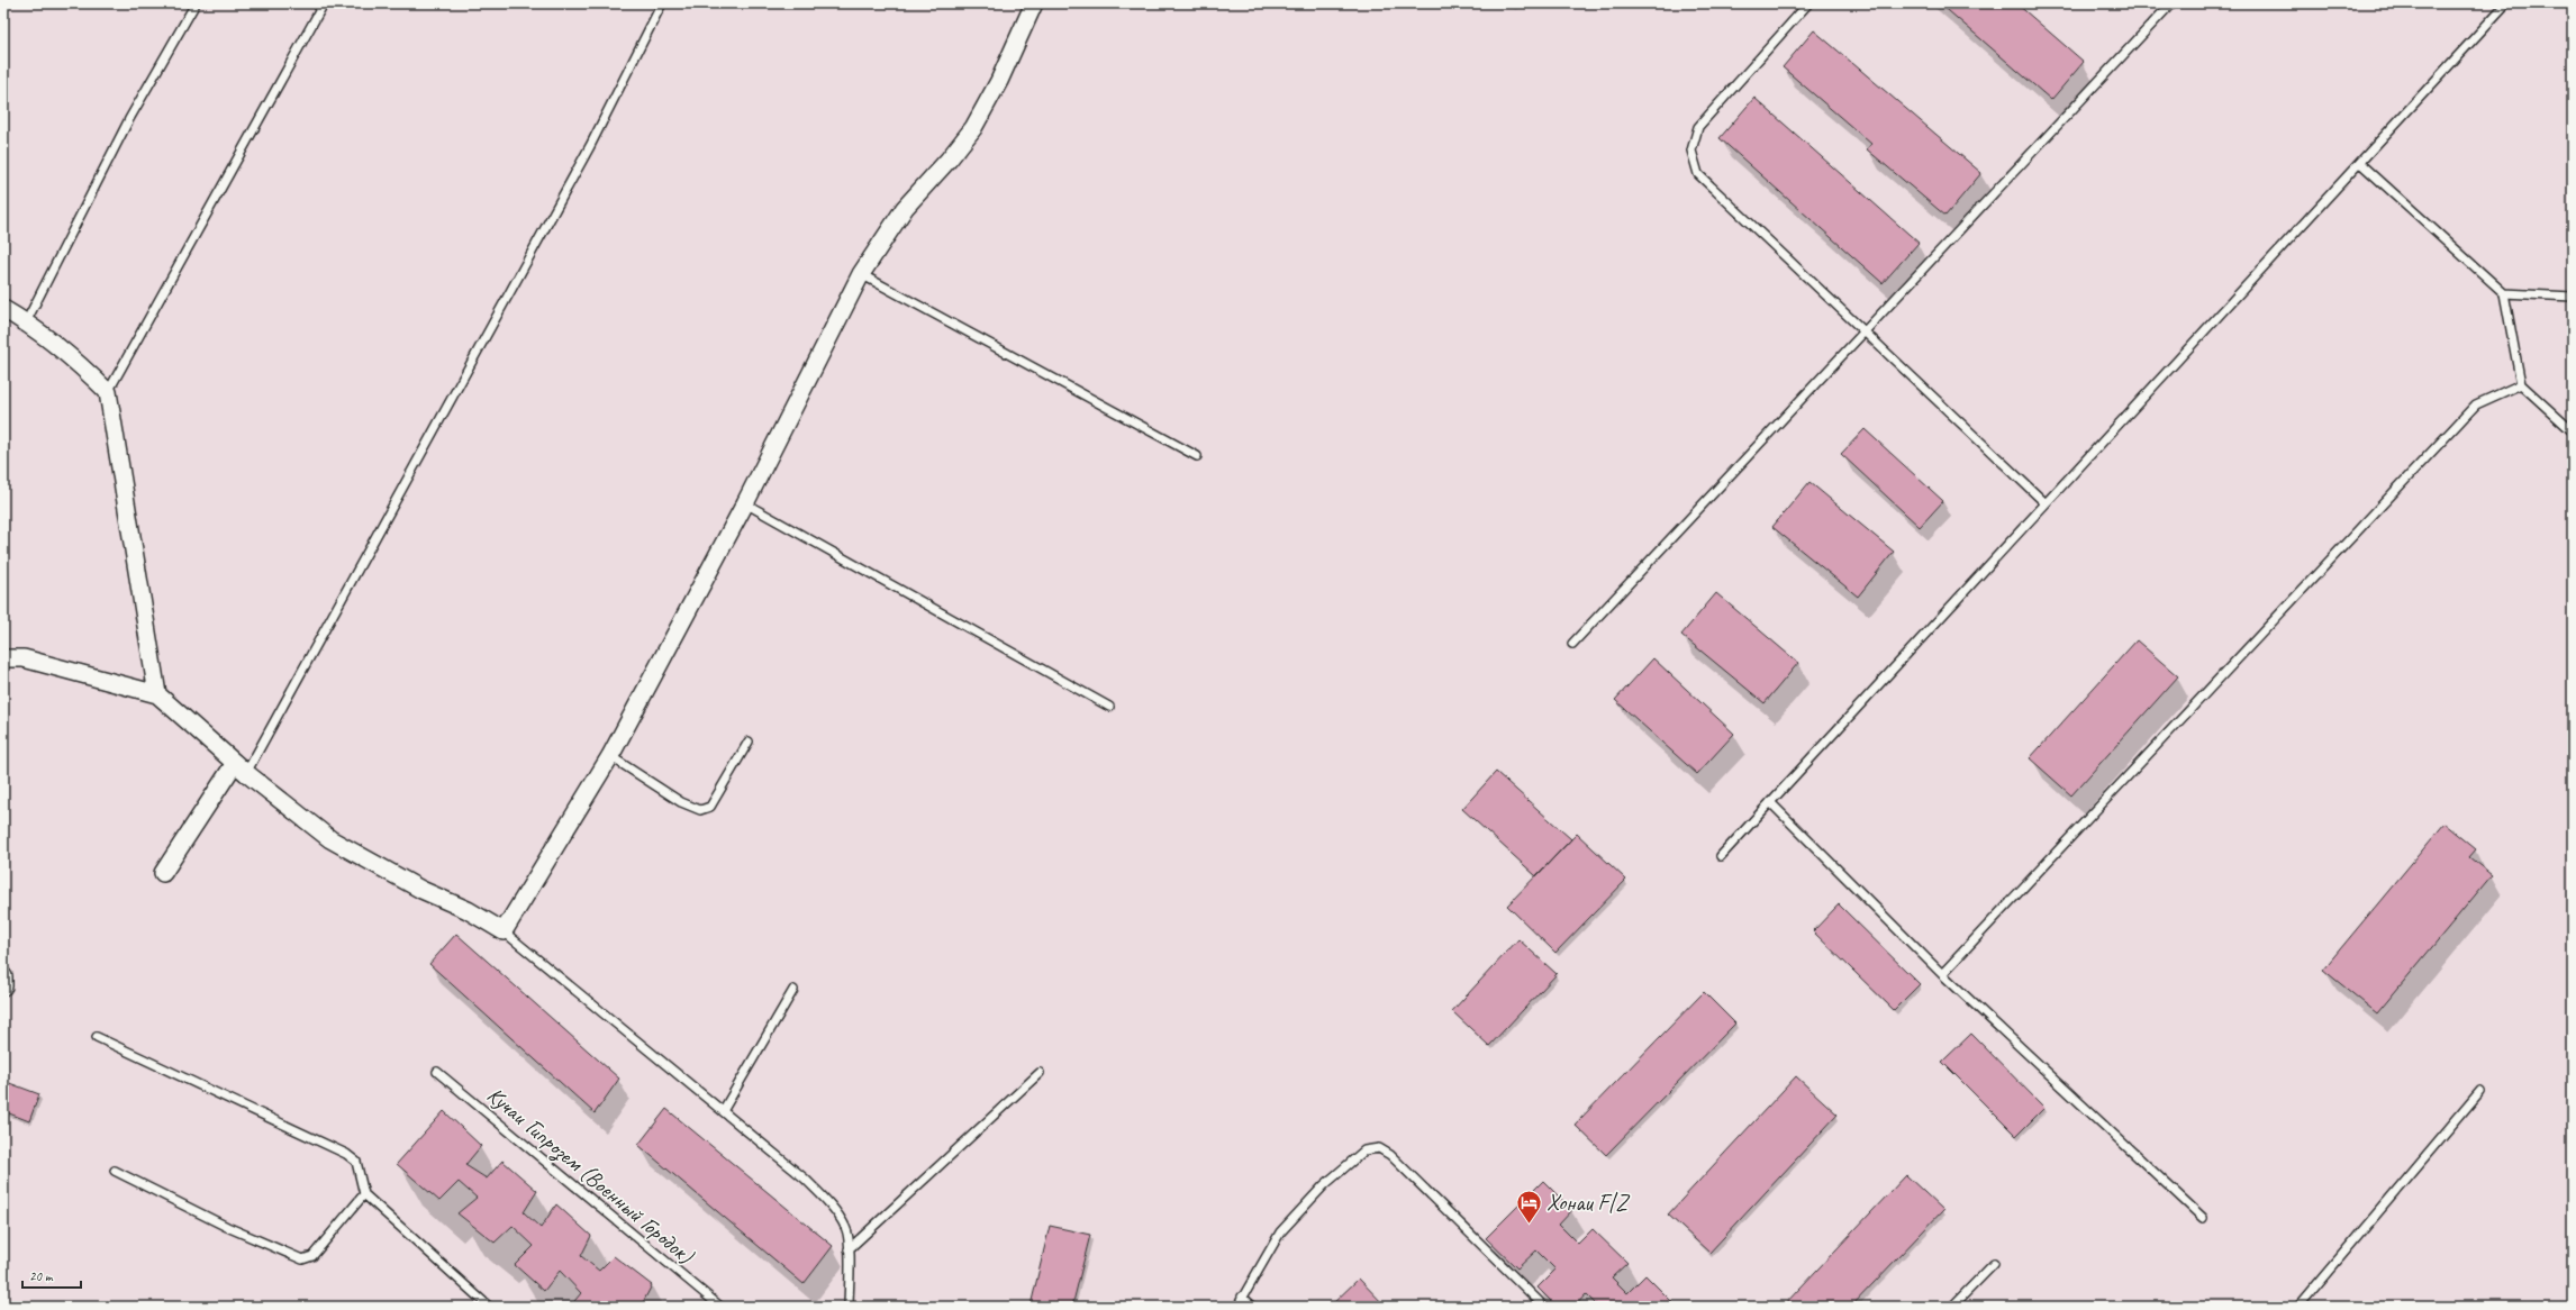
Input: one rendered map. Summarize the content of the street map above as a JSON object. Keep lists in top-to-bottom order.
{
  "streets": {
    "lane": ["Кучаи Гипрозем (Военный Городок)"]
  },
  "places": {
    "hotel": ["Хонаи F|Z"]
  },
  "scale_bar": "20 m"
}
